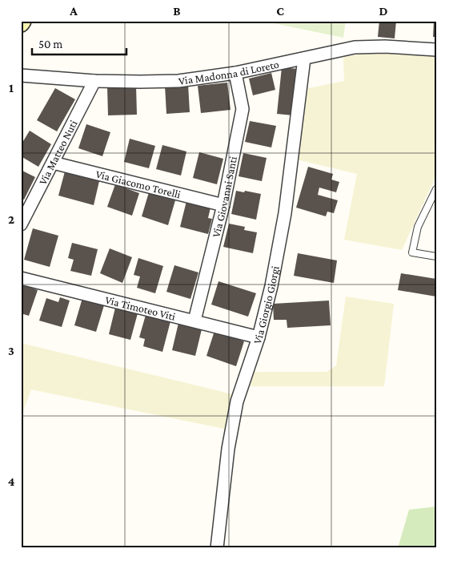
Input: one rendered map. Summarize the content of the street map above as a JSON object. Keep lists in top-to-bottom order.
{
  "streets": {
    "street": [
      "Via Madonna di Loreto",
      "Via Matteo Nuti",
      "Via Giacomo Torelli",
      "Via Giovanni Santi",
      "Via Giorgio Giorgi",
      "Via Timoteo Viti"
    ]
  },
  "crossings": [
    ["Via Madonna di Loreto", "Via Matteo Nuti"],
    ["Via Madonna di Loreto", "Via Giovanni Santi"],
    ["Via Madonna di Loreto", "Via Giorgio Giorgi"],
    ["Via Matteo Nuti", "Via Giacomo Torelli"],
    ["Via Giacomo Torelli", "Via Giovanni Santi"],
    ["Via Giovanni Santi", "Via Timoteo Viti"],
    ["Via Giorgio Giorgi", "Via Timoteo Viti"]
  ],
  "scale_bar": "50 m",
  "grid": {
    "columns": [
      "A",
      "B",
      "C",
      "D"
    ],
    "rows": [
      "1",
      "2",
      "3",
      "4"
    ]
  }
}
